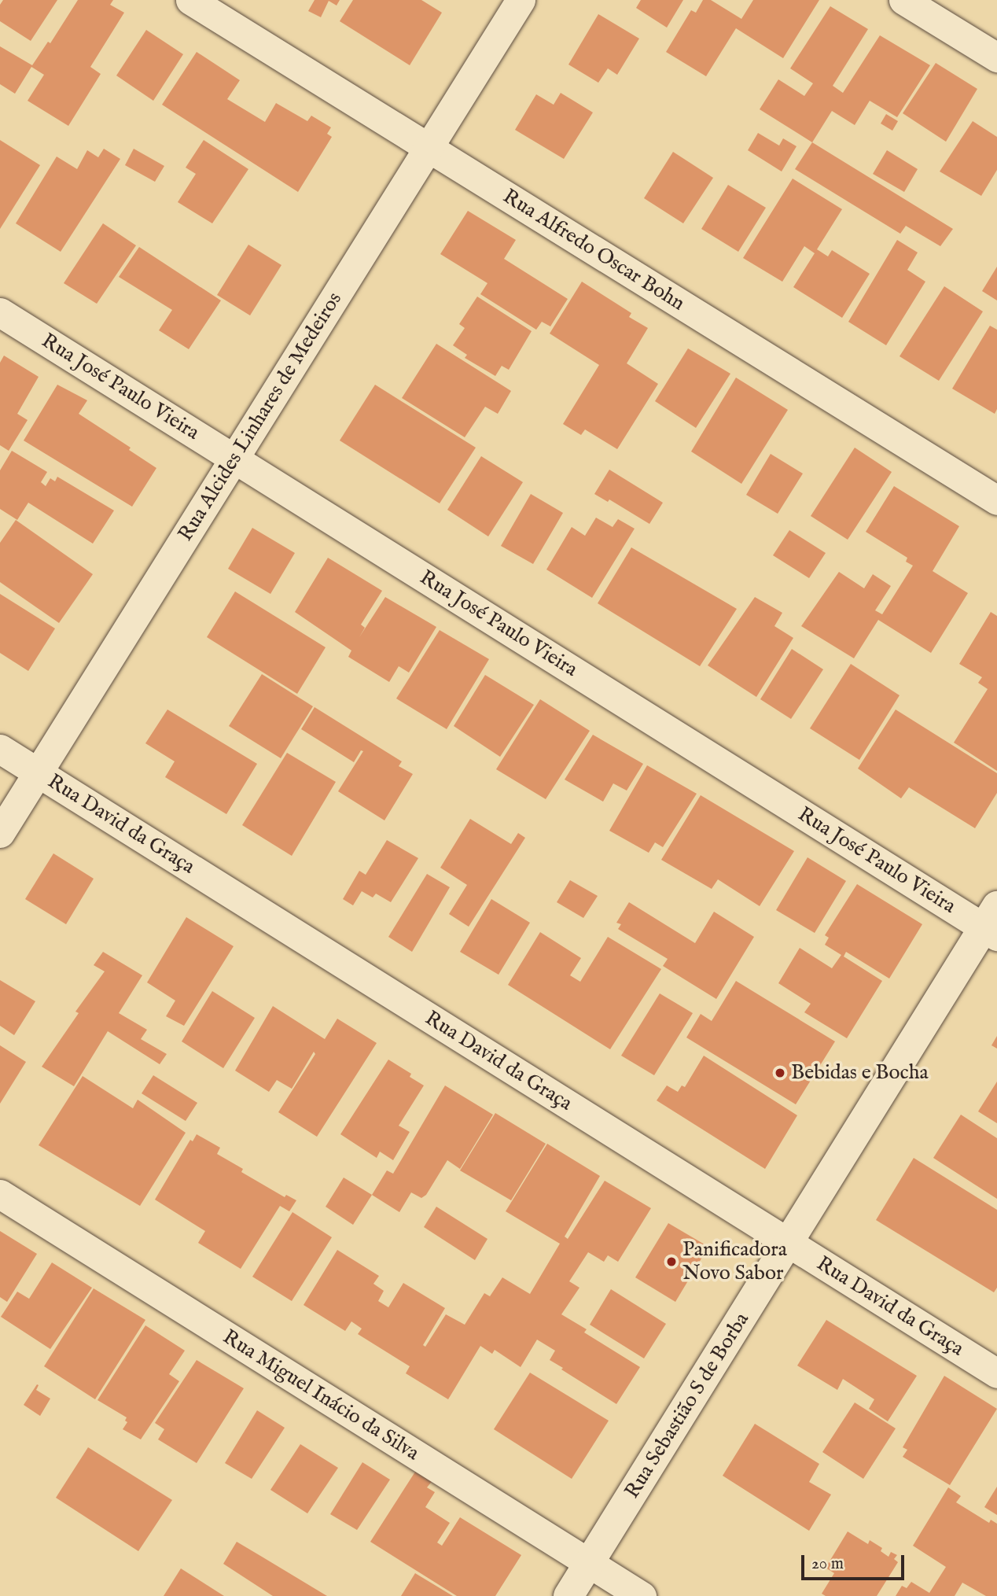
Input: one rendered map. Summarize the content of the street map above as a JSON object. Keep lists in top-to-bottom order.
{
  "streets": {
    "street": [
      "Rua Alfredo Oscar Bohn",
      "Rua José Paulo Vieira",
      "Rua Alcides Linhares de Medeiros",
      "Rua David da Graça",
      "Rua Miguel Inácio da Silva",
      "Rua Sebastião S de Borba"
    ]
  },
  "crossings": [
    ["Rua Alfredo Oscar Bohn", "Rua Alcides Linhares de Medeiros"],
    ["Rua José Paulo Vieira", "Rua Alcides Linhares de Medeiros"],
    ["Rua José Paulo Vieira", "Rua Sebastião S de Borba"],
    ["Rua Alcides Linhares de Medeiros", "Rua David da Graça"],
    ["Rua David da Graça", "Rua Sebastião S de Borba"],
    ["Rua Miguel Inácio da Silva", "Rua Sebastião S de Borba"]
  ],
  "places": ["Bebidas e Bocha", "Panificadora Novo Sabor"],
  "scale_bar": "20 m"
}
